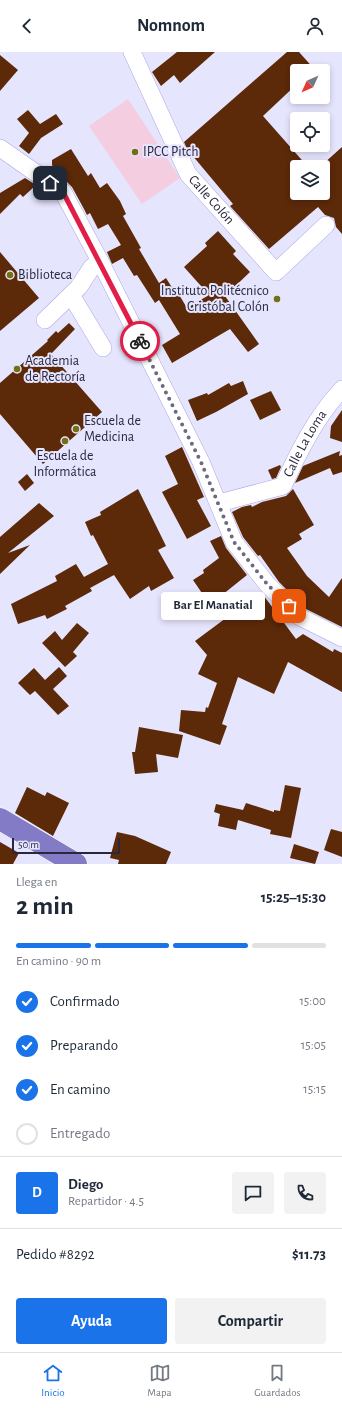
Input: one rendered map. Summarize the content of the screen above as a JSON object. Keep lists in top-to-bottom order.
{
  "streets": {
    "street": ["Calle Colón", "Calle La Loma"]
  },
  "places": [
    "IPCC Pitch",
    "Biblioteca",
    "Instituto Politécnico Cristóbal Colón",
    "Academia de Rectoría",
    "Escuela de Medicina",
    "Escuela de Informática",
    "Bar El Manatial"
  ],
  "scale_bar": "50 m",
  "north": "bottom left",
  "page": {
    "header": "Nomnom",
    "bubble": "Bar El Manatial",
    "scale": "50 m",
    "heading": ["2 min", "Llega en", "15:25–15:30"],
    "panel": [
      "Diego",
      "Repartidor · 4.5",
      "Pedido #8292",
      "$11.73"
    ],
    "bar": "En camino · 90 m",
    "list": [
      ["Confirmado", "15:00"],
      ["Preparando", "15:05"],
      ["En camino", "15:15"],
      "Entregado"
    ],
    "round": "D",
    "buttons": ["Ayuda", "Compartir"],
    "tabs": ["Inicio", "Mapa", "Guardados"]
  }
}
